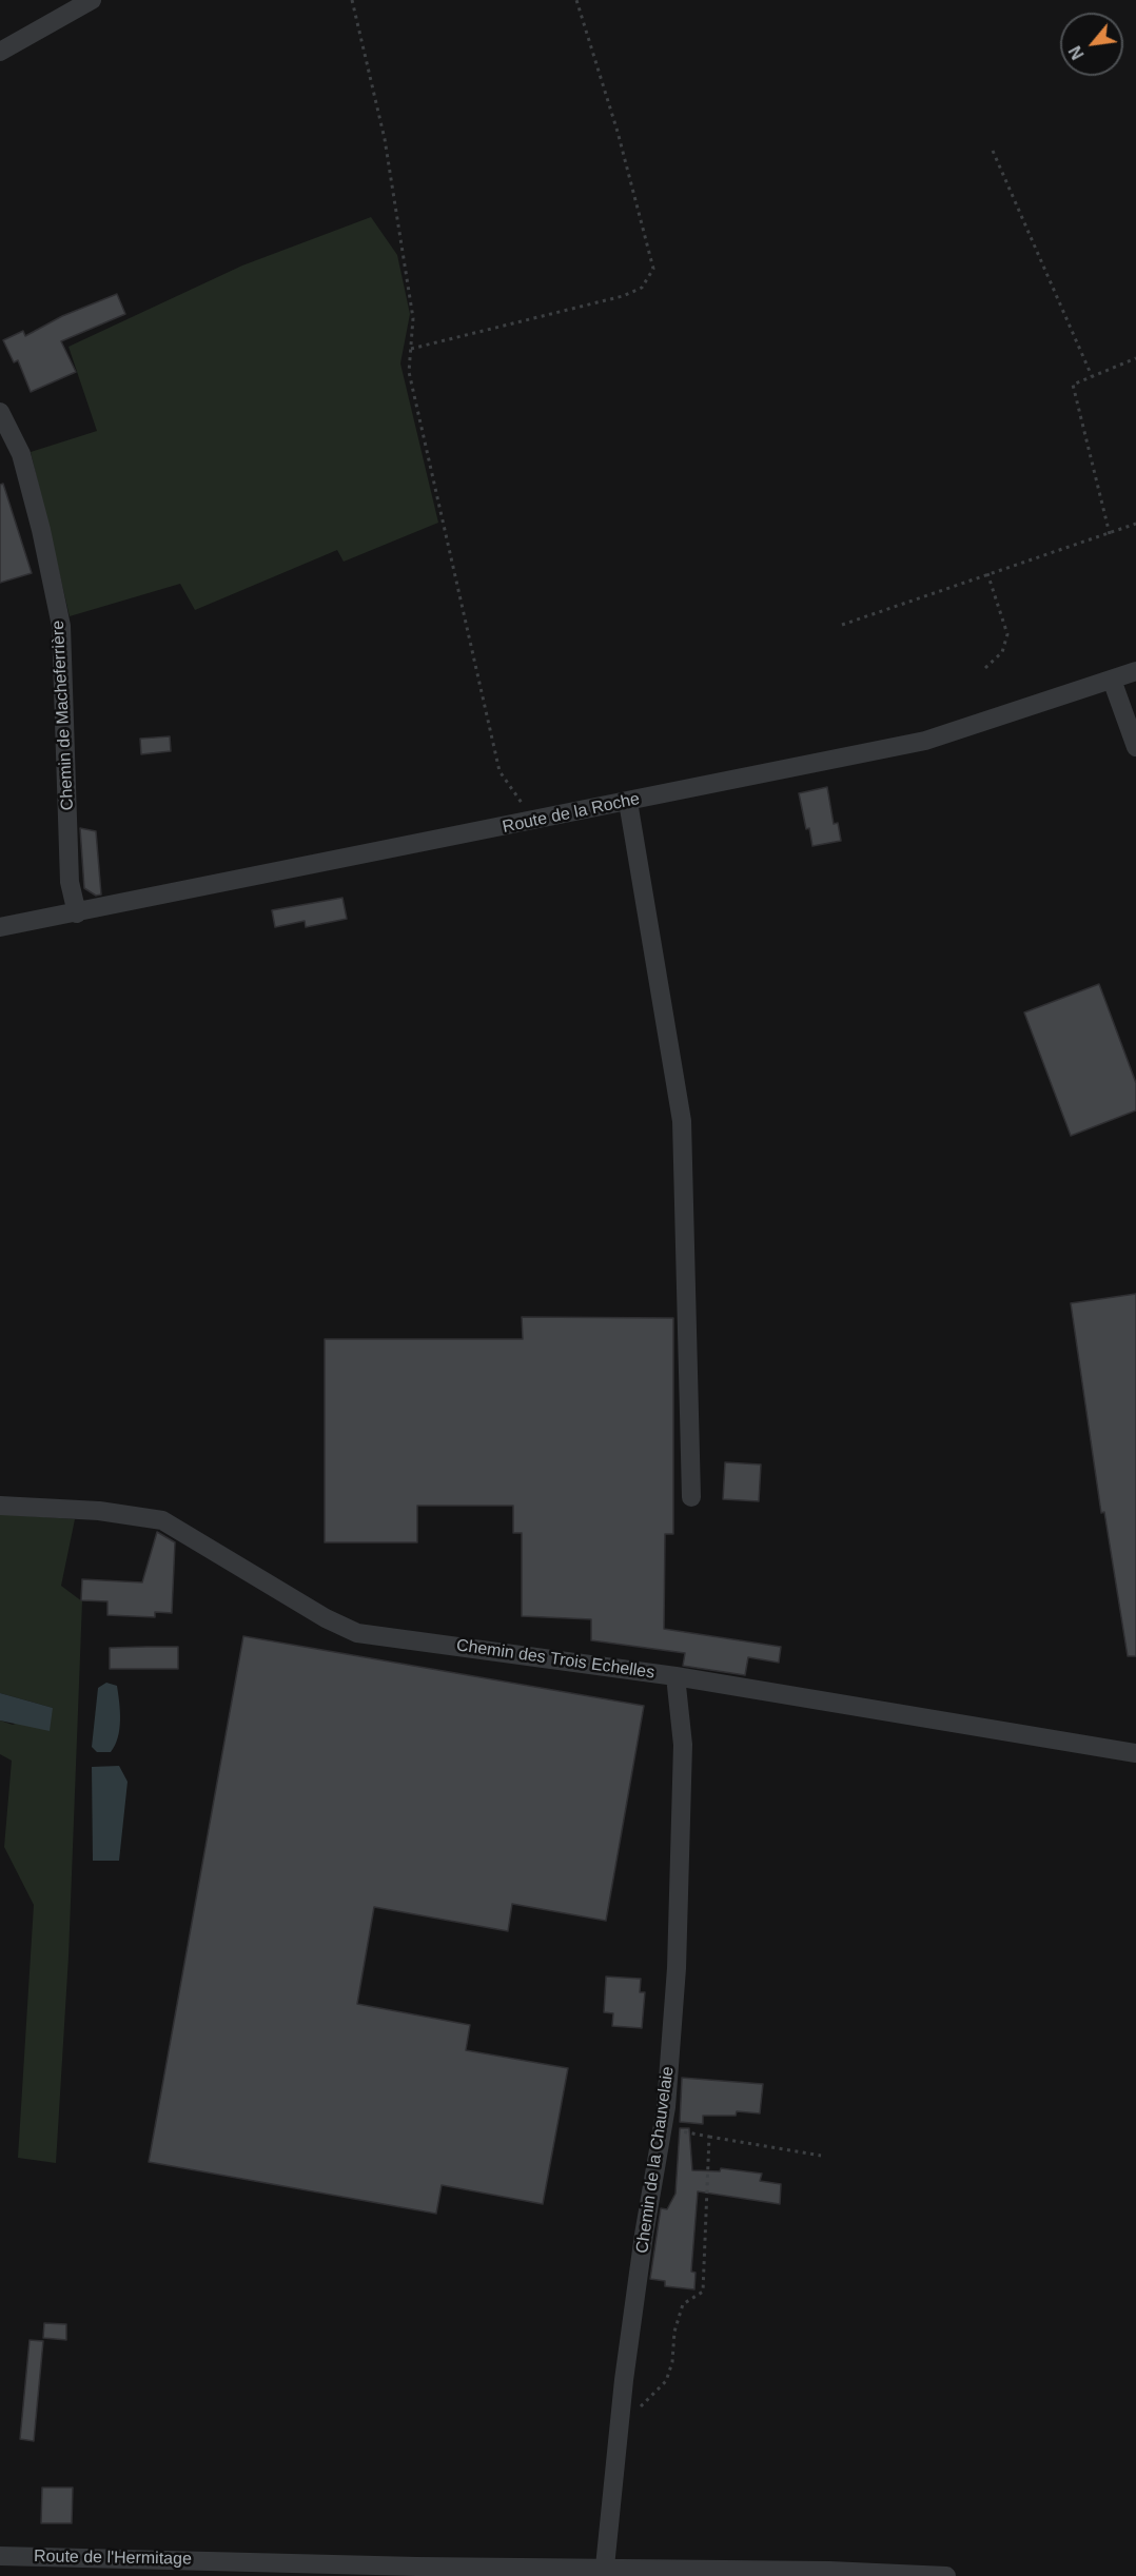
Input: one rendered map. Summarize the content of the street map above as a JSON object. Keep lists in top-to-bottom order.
{
  "streets": {
    "street": [
      "Chemin de Macheferrière",
      "Route de la Roche",
      "Chemin des Trois Echelles",
      "Chemin de la Chauvelaie",
      "Route de l'Hermitage"
    ]
  },
  "crossings": [
    ["Chemin de Macheferrière", "Route de la Roche"],
    ["Chemin des Trois Echelles", "Chemin de la Chauvelaie"],
    ["Chemin de la Chauvelaie", "Route de l'Hermitage"]
  ],
  "north": "bottom left"
}
